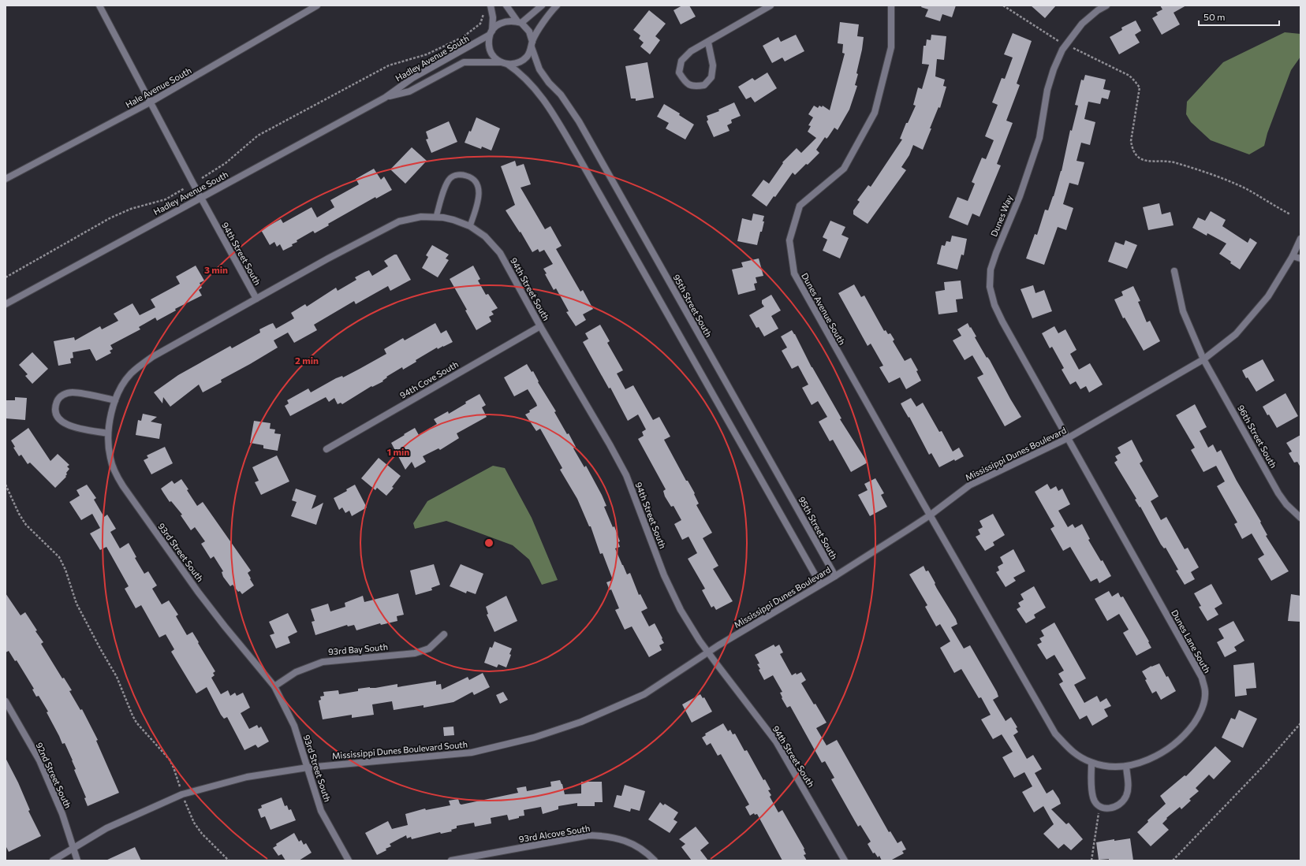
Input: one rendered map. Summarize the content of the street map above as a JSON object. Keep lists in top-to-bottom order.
{
  "streets": {
    "street": [
      "Hadley Avenue South",
      "Hale Avenue South",
      "Dunes Way",
      "94th Street South",
      "95th Street South",
      "Dunes Avenue South",
      "94th Cove South",
      "96th Street South",
      "Mississippi Dunes Boulevard",
      "93rd Street South",
      "Dunes Lane South",
      "93rd Bay South",
      "Mississippi Dunes Boulevard South",
      "92nd Street South",
      "93rd Alcove South"
    ]
  },
  "crossings": [
    ["Hadley Avenue South", "94th Street South"],
    ["Hadley Avenue South", "95th Street South"],
    ["Hale Avenue South", "94th Street South"],
    ["Dunes Way", "Mississippi Dunes Boulevard"],
    ["Dunes Way", "Dunes Lane South"],
    ["94th Street South", "94th Cove South"],
    ["94th Street South", "Mississippi Dunes Boulevard"],
    ["94th Street South", "93rd Street South"],
    ["95th Street South", "Mississippi Dunes Boulevard"],
    ["Dunes Avenue South", "Mississippi Dunes Boulevard"],
    ["Dunes Avenue South", "Dunes Lane South"],
    ["96th Street South", "Mississippi Dunes Boulevard"],
    ["Mississippi Dunes Boulevard", "Dunes Lane South"],
    ["Mississippi Dunes Boulevard", "Mississippi Dunes Boulevard South"],
    ["93rd Street South", "93rd Bay South"],
    ["93rd Street South", "Mississippi Dunes Boulevard South"],
    ["Mississippi Dunes Boulevard South", "92nd Street South"]
  ],
  "scale_bar": "50 m",
  "rings": ["3 min", "2 min", "1 min"]
}
